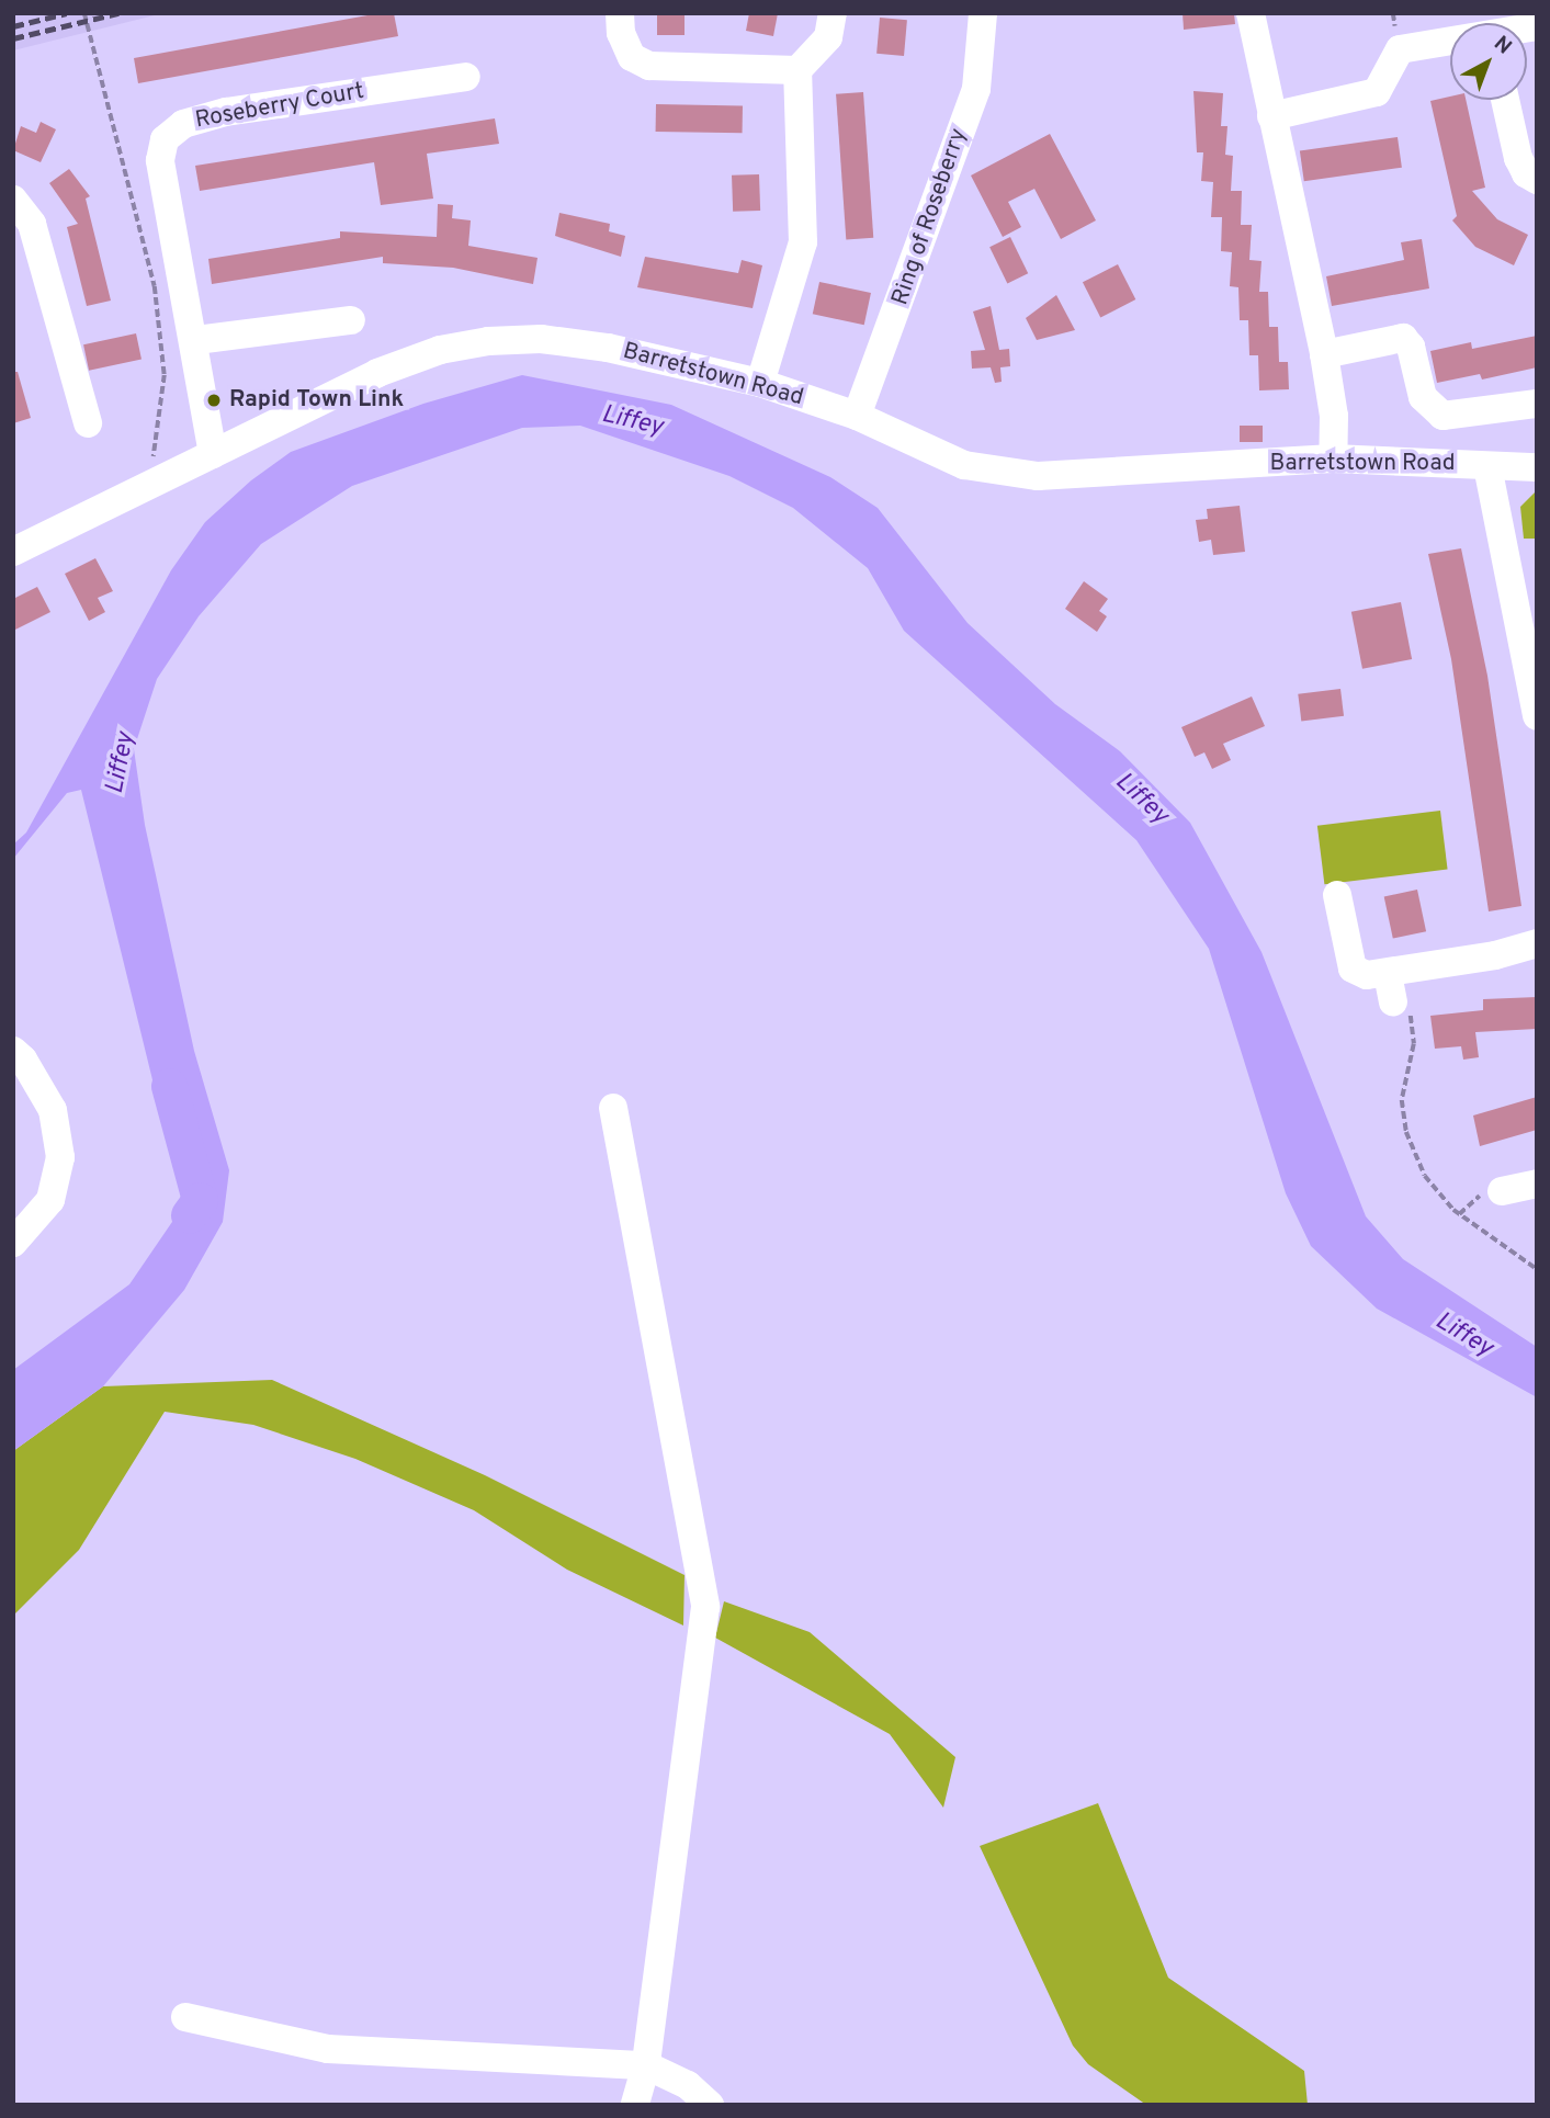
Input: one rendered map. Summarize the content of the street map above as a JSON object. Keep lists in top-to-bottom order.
{
  "streets": {
    "street": ["Roseberry Court", "Ring of Roseberry", "Barretstown Road"]
  },
  "crossings": [
    ["Roseberry Court", "Barretstown Road"],
    ["Ring of Roseberry", "Barretstown Road"]
  ],
  "water": ["Liffey"],
  "places": ["Rapid Town Link"],
  "north": "top right"
}
